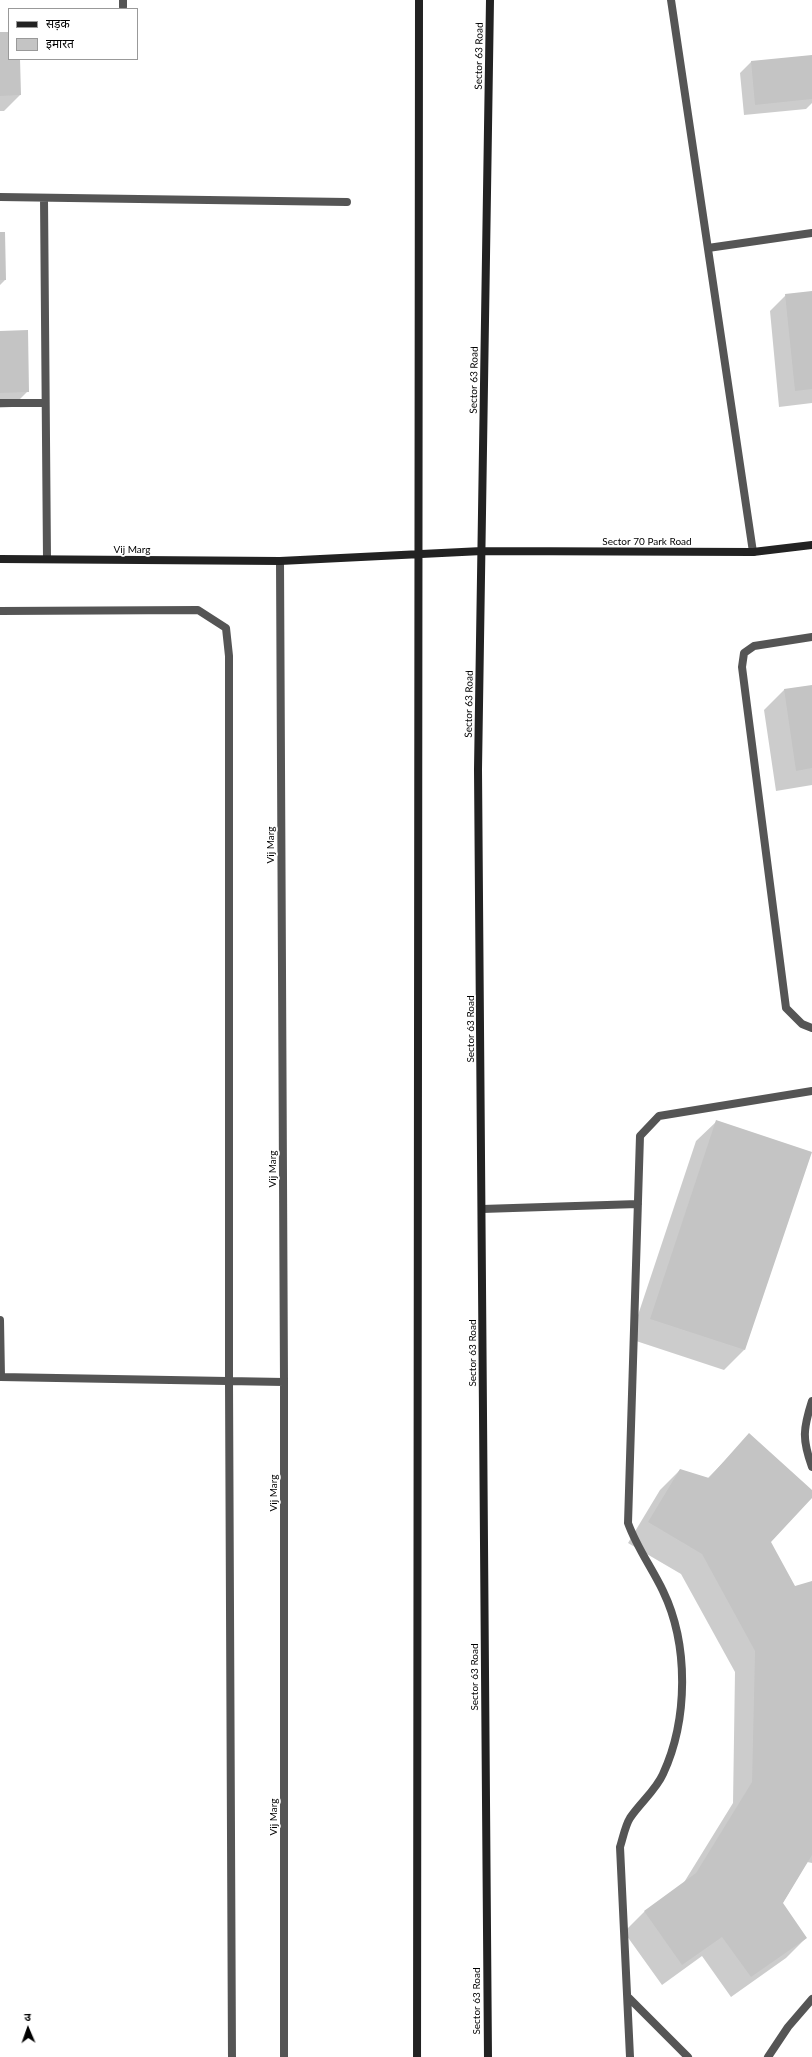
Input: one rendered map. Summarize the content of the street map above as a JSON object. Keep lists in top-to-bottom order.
{
  "streets": {
    "street": ["Sector 63 Road", "Sector 70 Park Road", "Vij Marg"]
  },
  "crossings": [
    ["Sector 63 Road", "Sector 70 Park Road"],
    ["Sector 70 Park Road", "Vij Marg"]
  ],
  "legend": ["सड़क", "इमारत"],
  "north": "top"
}
